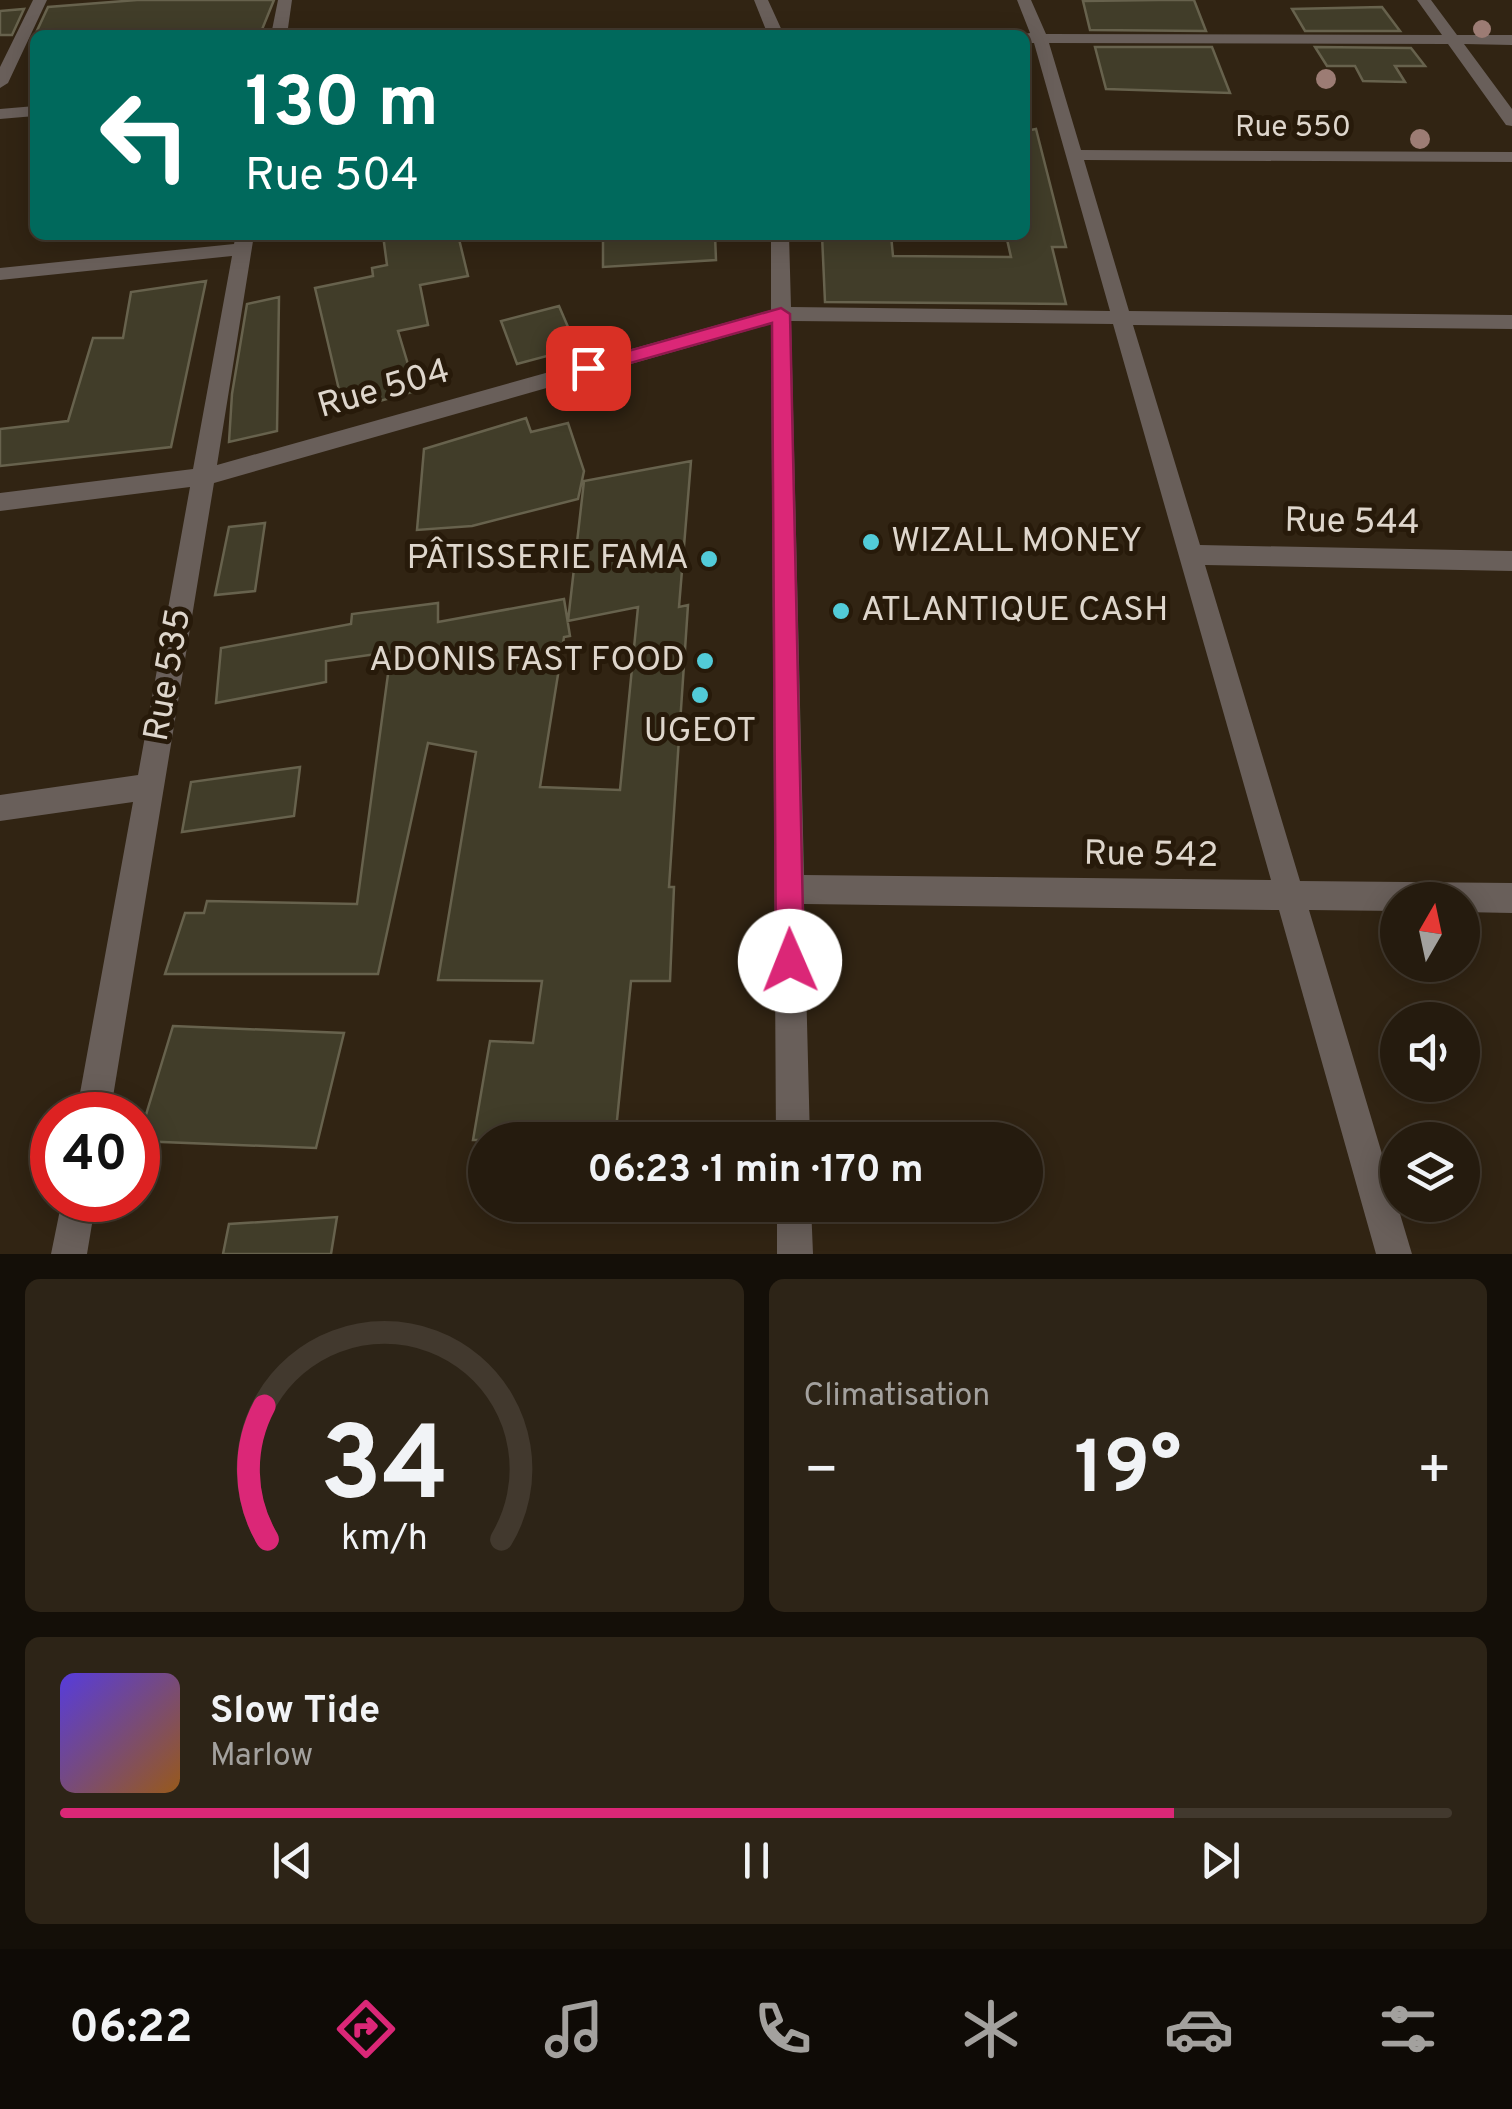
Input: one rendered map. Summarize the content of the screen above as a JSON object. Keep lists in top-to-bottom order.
{
  "streets": {
    "street": [
      "Rue 550",
      "Rue 504",
      "Rue 544",
      "Rue 535",
      "Rue 542"
    ]
  },
  "crossings": [
    ["Rue 504", "Rue 535"]
  ],
  "places": [
    "WIZALL MONEY",
    "PÂTISSERIE FAMA",
    "ATLANTIQUE CASH",
    "ADONIS FAST FOOD",
    "UGEOT"
  ],
  "north": "top",
  "page": {
    "turn": ["130 m", "Rue 504"],
    "limit": "40",
    "trip": "06:23 · 1 min · 170 m",
    "tile": "Climatisation",
    "heat": ["−", "19°", "+"],
    "song": ["Slow Tide", "Marlow"],
    "tabs": "06:22",
    "gauge": ["34", "km/h"]
  }
}
